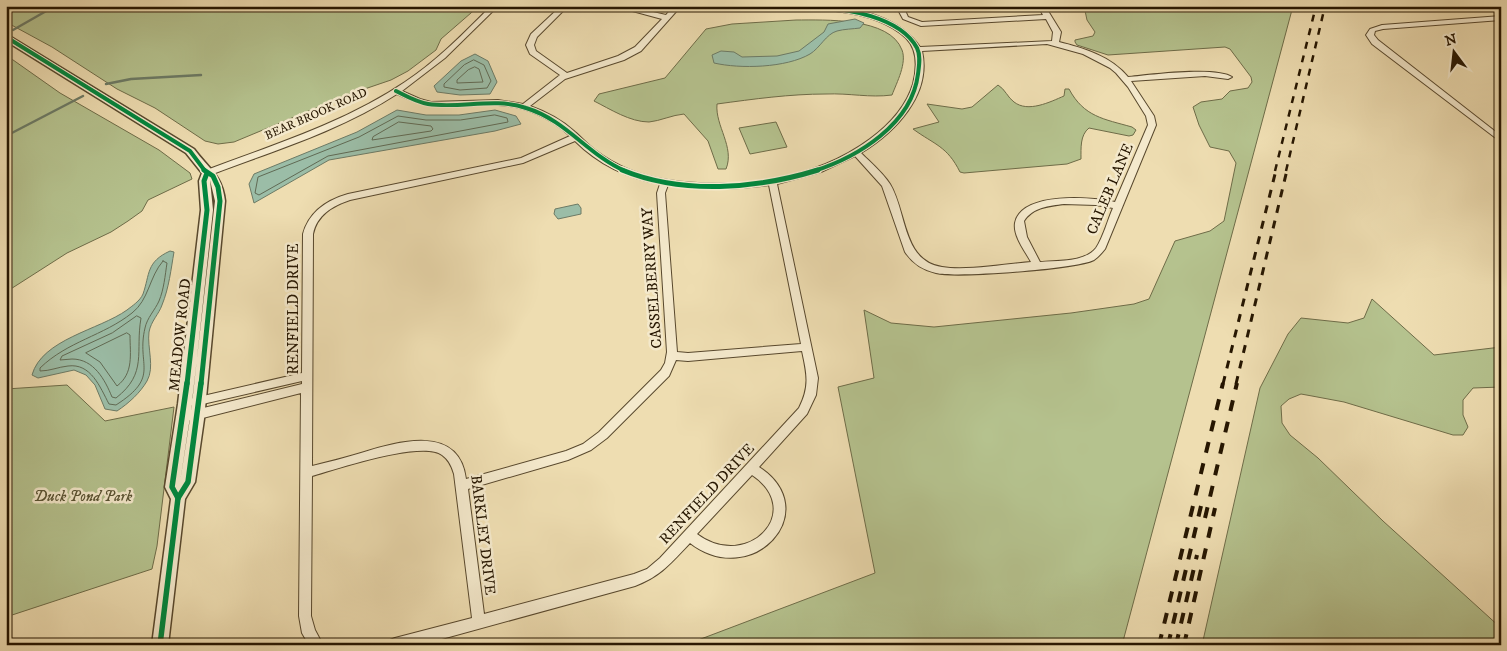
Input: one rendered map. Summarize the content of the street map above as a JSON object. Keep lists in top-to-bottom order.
{
  "streets": {
    "street": [
      "BEAR BROOK ROAD",
      "CALEB LANE",
      "CASSELBERRY WAY",
      "RENFIELD DRIVE",
      "MEADOW ROAD",
      "BARKLEY DRIVE"
    ]
  },
  "crossings": [
    ["BEAR BROOK ROAD", "MEADOW ROAD"],
    ["CASSELBERRY WAY", "BARKLEY DRIVE"],
    ["RENFIELD DRIVE", "BARKLEY DRIVE"]
  ],
  "parks": ["Duck Pond Park"],
  "north": "top"
}
